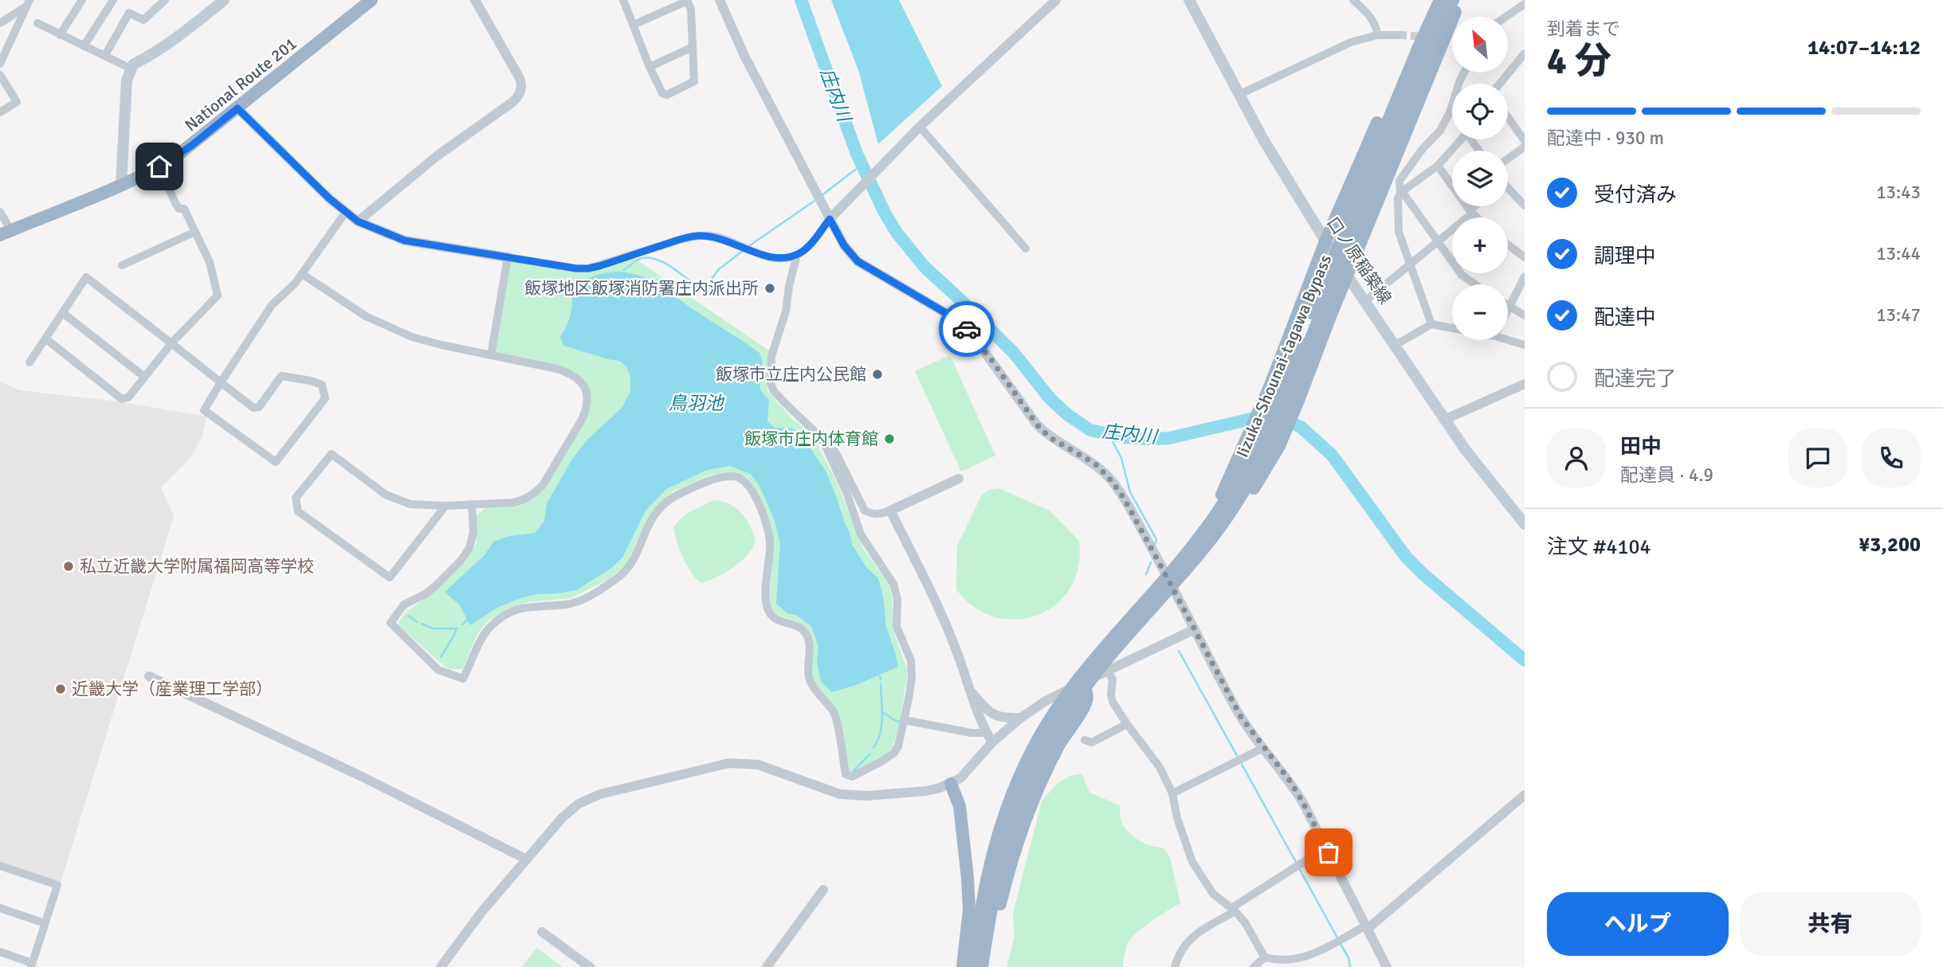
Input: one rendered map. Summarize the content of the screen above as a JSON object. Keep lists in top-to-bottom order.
{
  "streets": {
    "highway": ["National Route 201", "Iizuka-Shounai-tagawa Bypass"],
    "main road": ["口ノ原稲築線"]
  },
  "water": ["庄内川", "鳥羽池"],
  "places": [
    "飯塚地区飯塚消防署庄内派出所",
    "飯塚市立庄内公民館",
    "飯塚市庄内体育館",
    "私立近畿大学附属福岡高等学校",
    "近畿大学（産業理工学部）"
  ],
  "north": "top left",
  "page": {
    "heading": ["4 分", "到着まで", "14:07–14:12"],
    "panel": [
      "田中",
      "配達員 · 4.9",
      "注文 #4104",
      "¥3,200"
    ],
    "map_buttons": ["+", "−"],
    "bar": "配達中 · 930 m",
    "list": [
      ["受付済み", "13:43"],
      ["調理中", "13:44"],
      ["配達中", "13:47"],
      "配達完了"
    ],
    "buttons": ["ヘルプ", "共有"]
  }
}
